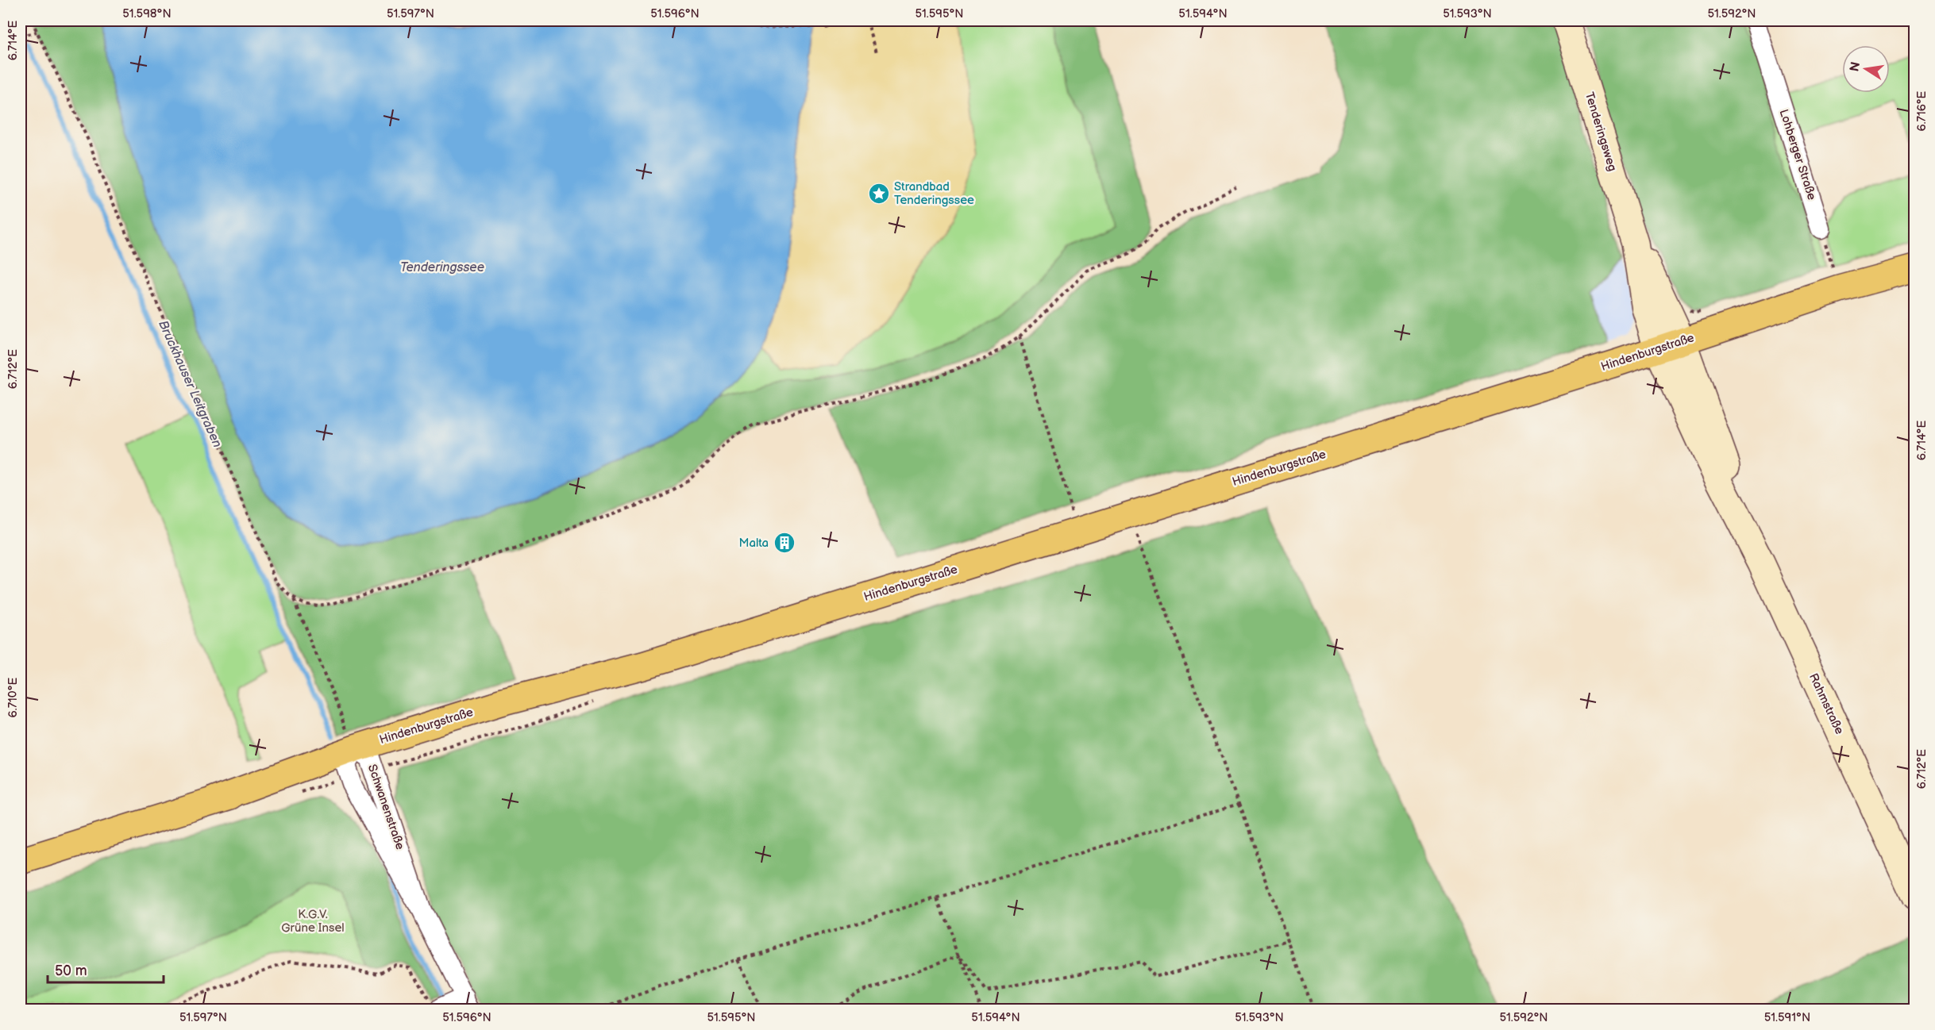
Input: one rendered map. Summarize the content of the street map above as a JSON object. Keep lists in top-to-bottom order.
{
  "streets": {
    "main road": ["Tenderingsweg", "Hindenburgstraße", "Rahmstraße"],
    "street": ["Lohberger Straße", "Schwanenstraße"]
  },
  "crossings": [
    ["Tenderingsweg", "Hindenburgstraße"],
    ["Tenderingsweg", "Rahmstraße"],
    ["Hindenburgstraße", "Rahmstraße"],
    ["Hindenburgstraße", "Schwanenstraße"]
  ],
  "water": ["Tenderingssee", "Bruckhauser Leitgraben"],
  "parks": ["K.G.V. Grüne Insel"],
  "places": {
    "place": ["Strandbad Tenderingssee"],
    "building": ["Malta"]
  },
  "scale_bar": "50 m",
  "north": "left",
  "coordinates": [
    "51.598°N",
    "51.597°N",
    "51.596°N",
    "51.595°N",
    "51.594°N",
    "51.593°N",
    "51.592°N",
    "6.714°E",
    "6.716°E",
    "6.712°E",
    "6.710°E",
    "51.591°N"
  ]
}
